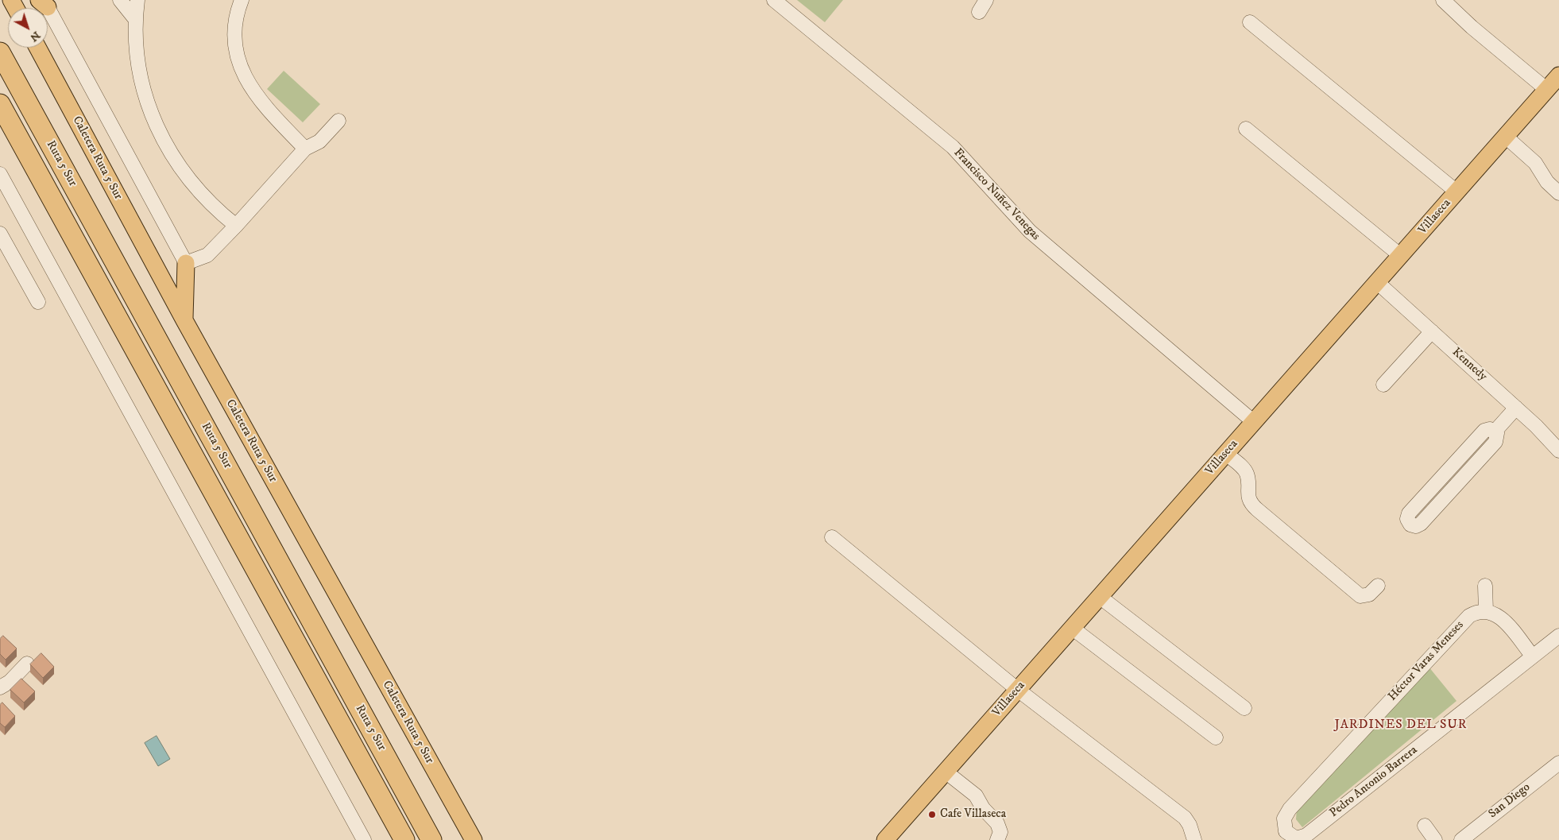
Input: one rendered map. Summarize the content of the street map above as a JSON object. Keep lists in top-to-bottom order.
{
  "streets": {
    "highway": ["Ruta 5 Sur"],
    "main road": ["Caletera Ruta 5 Sur", "Villaseca"],
    "street": [
      "Francisco Nuñez Venegas",
      "Kennedy",
      "Héctor Varas Meneses",
      "Pedro Antonio Barrera",
      "San Diego"
    ]
  },
  "crossings": [
    ["Francisco Nuñez Venegas", "Villaseca"],
    ["Villaseca", "Kennedy"],
    ["Héctor Varas Meneses", "Pedro Antonio Barrera"]
  ],
  "districts": ["JARDINES DEL SUR"],
  "places": ["Cafe Villaseca"],
  "north": "bottom right"
}
